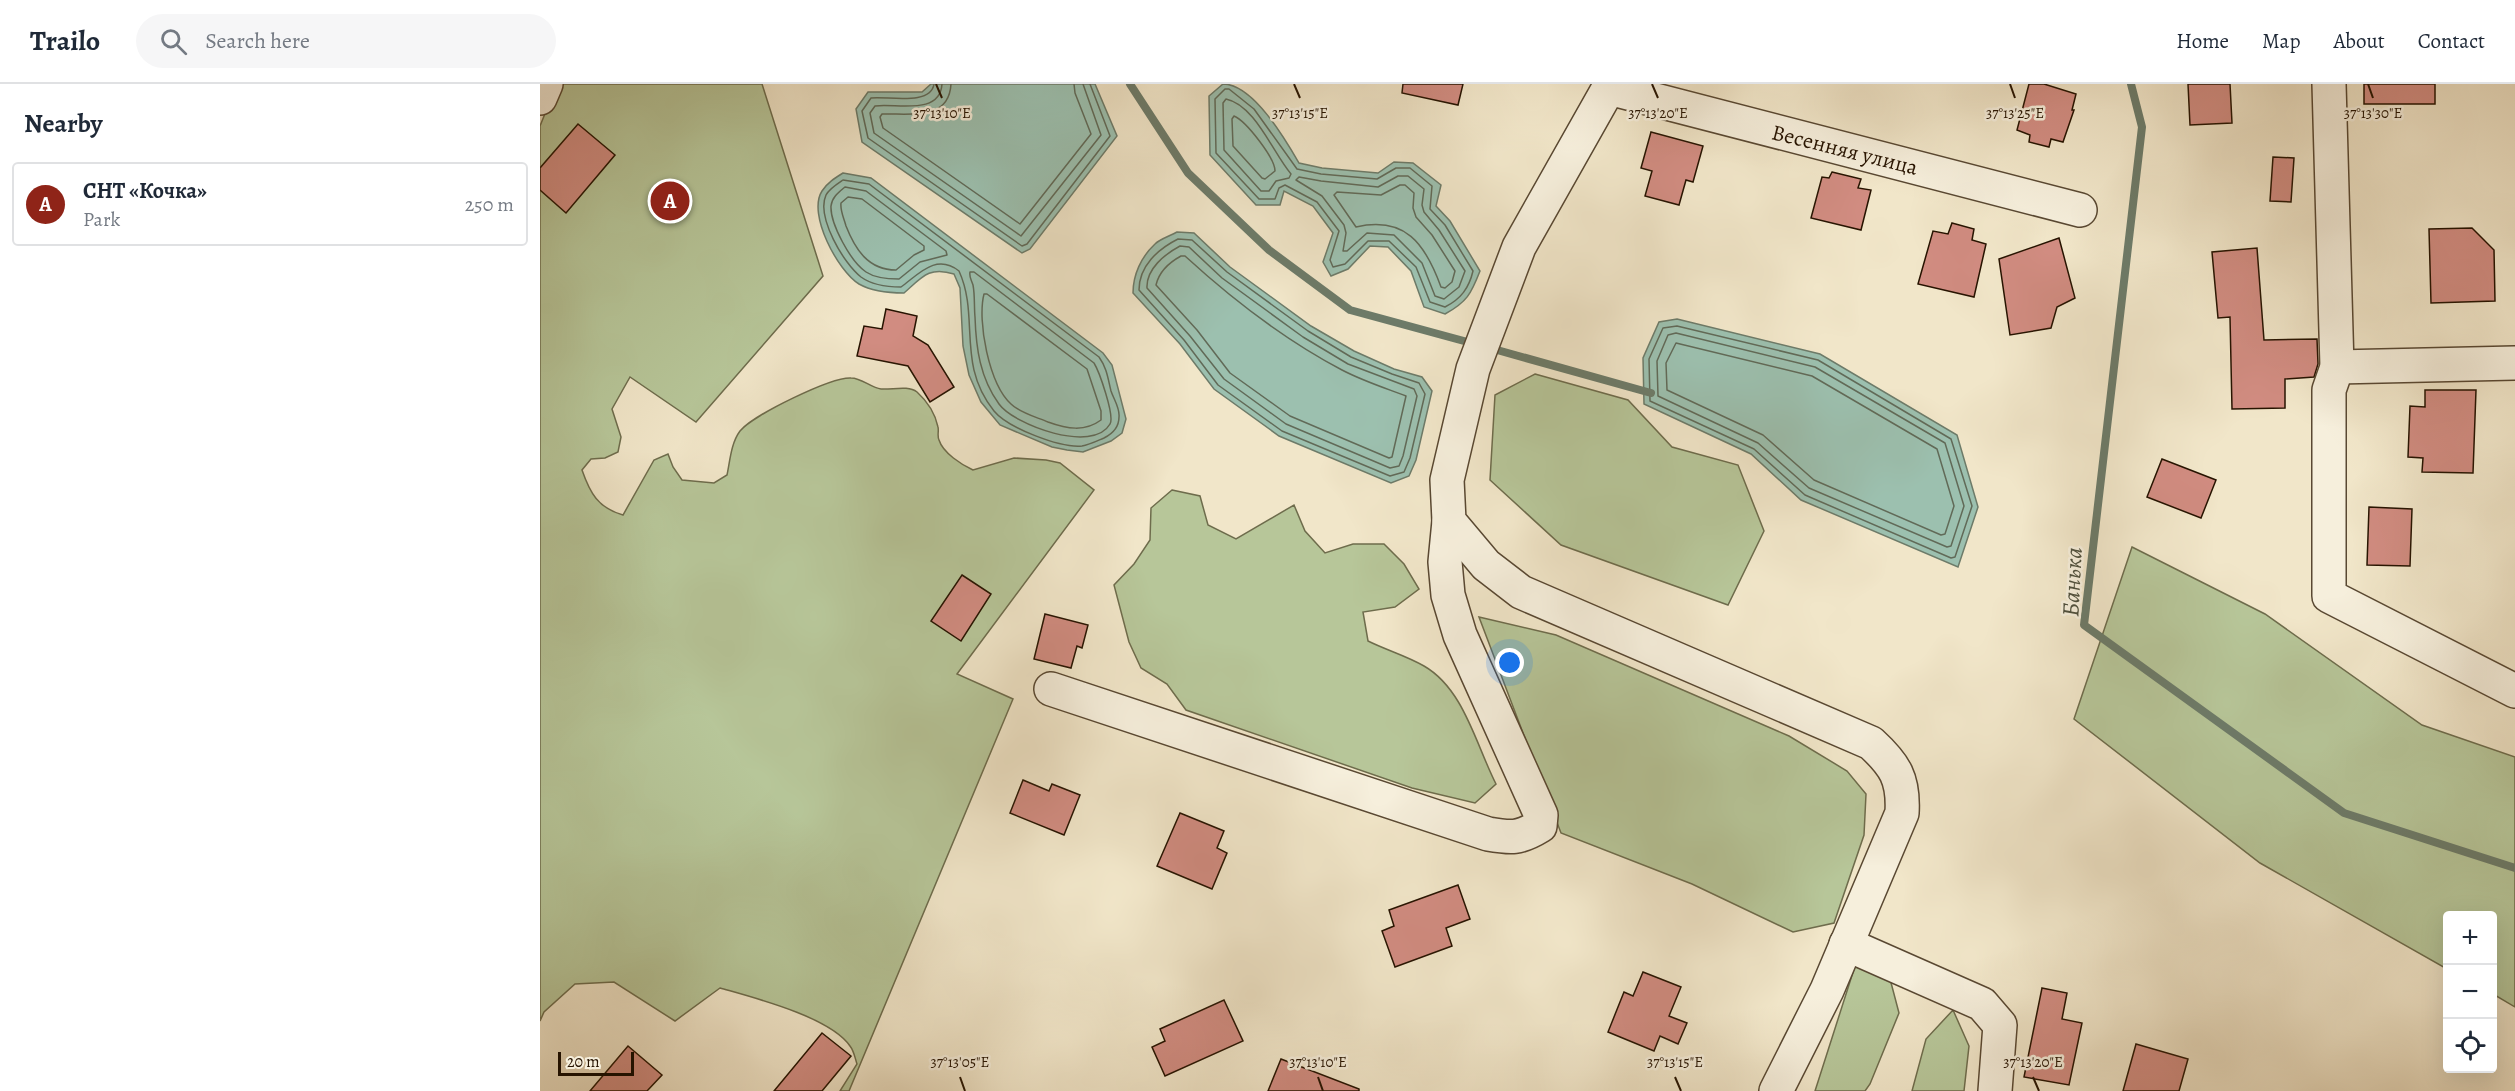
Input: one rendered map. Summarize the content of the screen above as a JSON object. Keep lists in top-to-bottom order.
{
  "streets": {
    "street": ["Весенняя улица"]
  },
  "water": ["Банька"],
  "scale_bar": "20 m",
  "page": {
    "header": "Trailo",
    "search": "Search here",
    "nav": [
      "Home",
      "Map",
      "About",
      "Contact"
    ],
    "heading": "Nearby",
    "list": [
      {
        "mark": "A",
        "name": "СНТ «Кочка»",
        "note": "Park",
        "value": "250 m"
      }
    ],
    "pins": "A",
    "map_buttons": ["+", "−"],
    "scale": "20 m"
  },
  "coordinates": [
    "37°13'10\"E",
    "37°13'15\"E",
    "37°13'20\"E",
    "37°13'25\"E",
    "37°13'30\"E",
    "37°13'05\"E"
  ]
}
